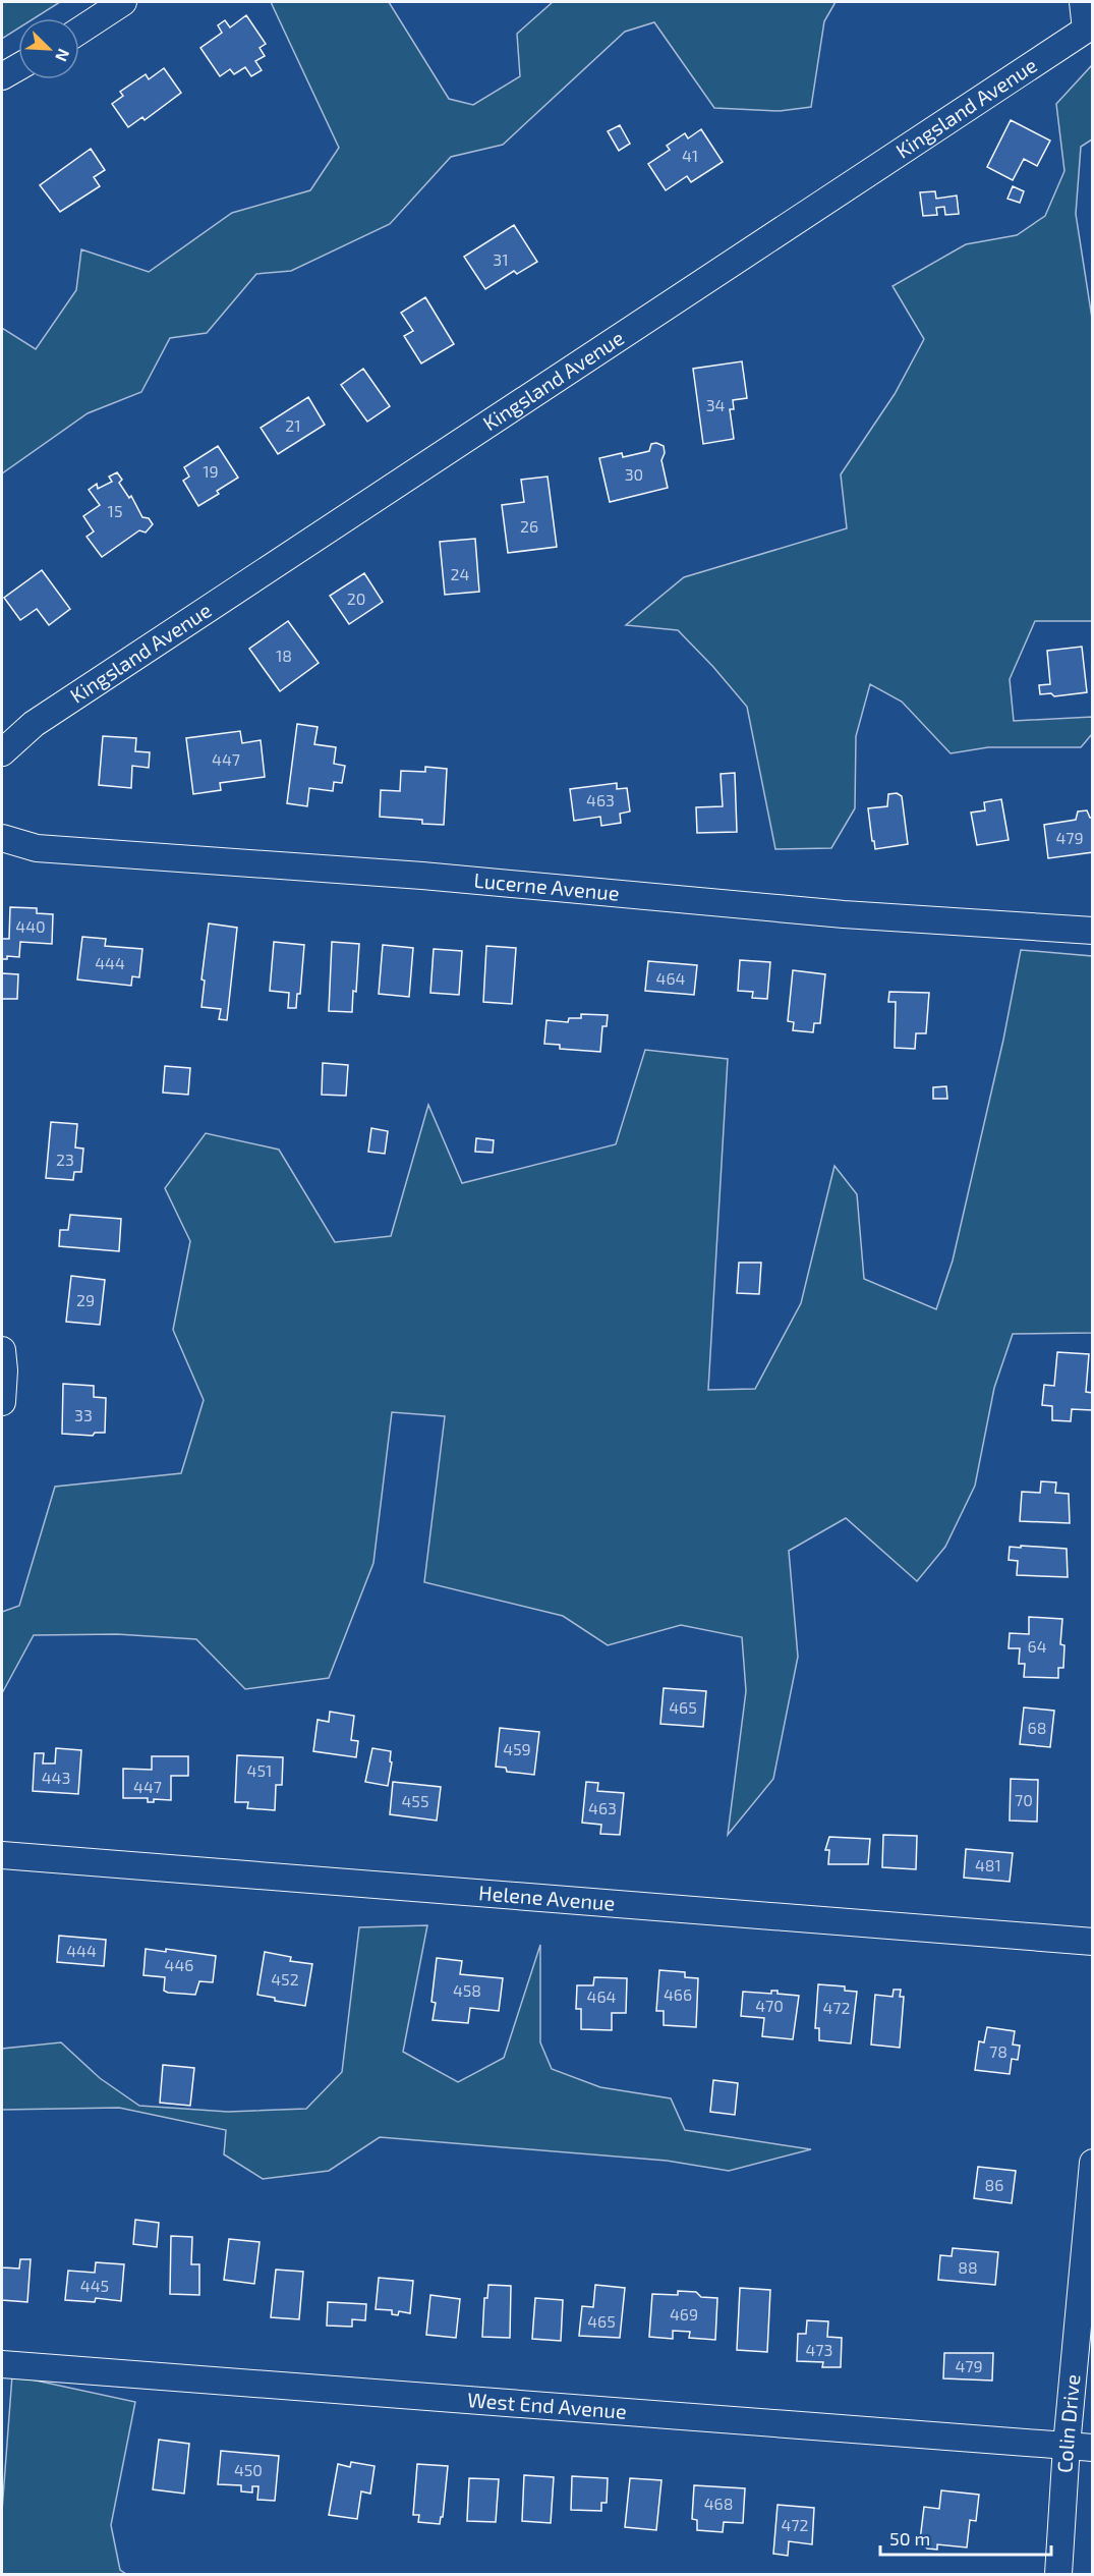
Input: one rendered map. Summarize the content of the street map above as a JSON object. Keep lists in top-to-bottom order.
{
  "streets": {
    "street": [
      "Kingsland Avenue",
      "Lucerne Avenue",
      "Helene Avenue",
      "West End Avenue",
      "Colin Drive"
    ]
  },
  "crossings": [
    ["West End Avenue", "Colin Drive"]
  ],
  "house_numbers": [
    "41",
    "31",
    "34",
    "21",
    "19",
    "30",
    "15",
    "26",
    "24",
    "20",
    "18",
    "447",
    "463",
    "479",
    "440",
    "444",
    "464",
    "23",
    "29",
    "33",
    "64",
    "465",
    "68",
    "459",
    "451",
    "443",
    "447",
    "70",
    "455",
    "463",
    "481",
    "444",
    "446",
    "452",
    "458",
    "466",
    "464",
    "470",
    "472",
    "78",
    "86",
    "88",
    "445",
    "469",
    "465",
    "473",
    "479",
    "450",
    "468",
    "472"
  ],
  "scale_bar": "50 m",
  "north": "bottom right"
}
